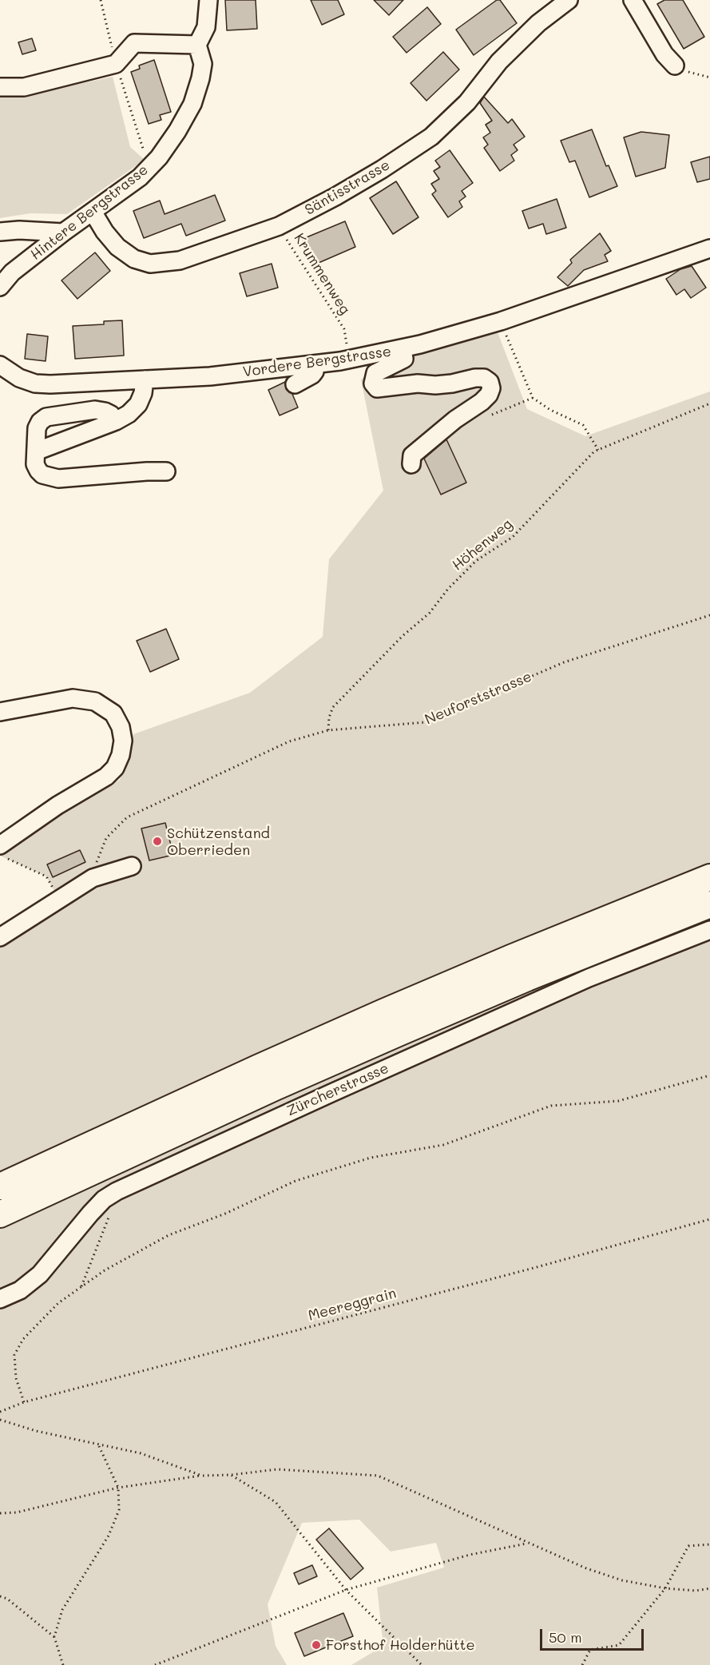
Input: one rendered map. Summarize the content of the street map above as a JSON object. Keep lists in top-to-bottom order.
{
  "streets": {
    "street": [
      "Säntisstrasse",
      "Hintere Bergstrasse",
      "Vordere Bergstrasse",
      "Zürcherstrasse"
    ],
    "path": [
      "Krummenweg",
      "Höhenweg",
      "Neuforststrasse",
      "Meereggrain"
    ]
  },
  "crossings": [
    ["Säntisstrasse", "Hintere Bergstrasse"],
    ["Säntisstrasse", "Krummenweg"],
    ["Krummenweg", "Vordere Bergstrasse"],
    ["Höhenweg", "Neuforststrasse"]
  ],
  "places": ["Schützenstand Oberrieden", "Forsthof Holderhütte"],
  "scale_bar": "50 m"
}
